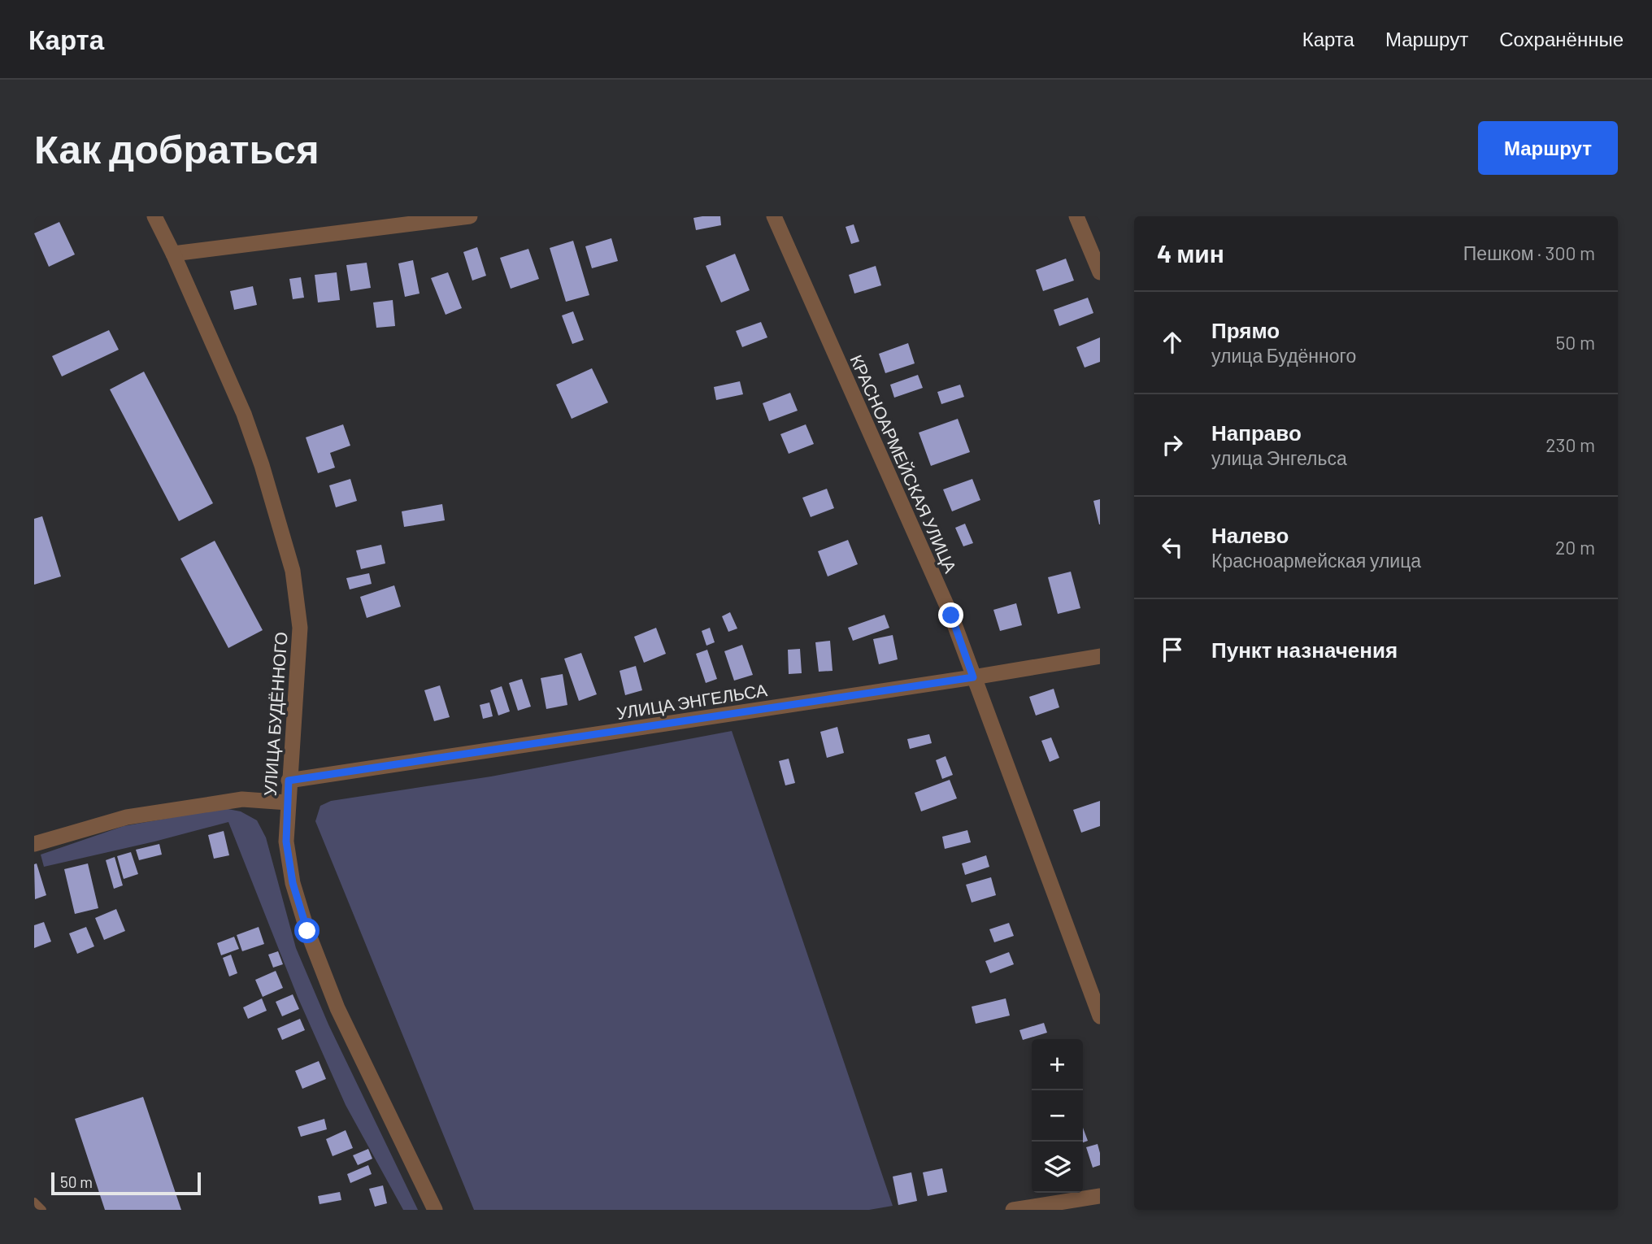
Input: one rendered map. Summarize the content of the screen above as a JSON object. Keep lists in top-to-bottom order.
{
  "streets": {
    "street": ["КРАСНОАРМЕЙСКАЯ УЛИЦА", "УЛИЦА ЭНГЕЛЬСА", "УЛИЦА БУДЁННОГО"]
  },
  "crossings": [
    ["КРАСНОАРМЕЙСКАЯ УЛИЦА", "УЛИЦА ЭНГЕЛЬСА"],
    ["УЛИЦА ЭНГЕЛЬСА", "УЛИЦА БУДЁННОГО"]
  ],
  "scale_bar": "50 m",
  "page": {
    "header": "Карта",
    "nav": ["Карта", "Маршрут", "Сохранённые"],
    "buttons": "Маршрут",
    "title": "Как добраться",
    "heading": ["4 мин", "Пешком · 300 m"],
    "list": [
      ["Прямо", "улица Будённого", "50 m"],
      ["Направо", "улица Энгельса", "230 m"],
      ["Налево", "Красноармейская улица", "20 m"],
      "Пункт назначения"
    ],
    "map_buttons": ["+", "−"],
    "scale": "50 m"
  }
}
